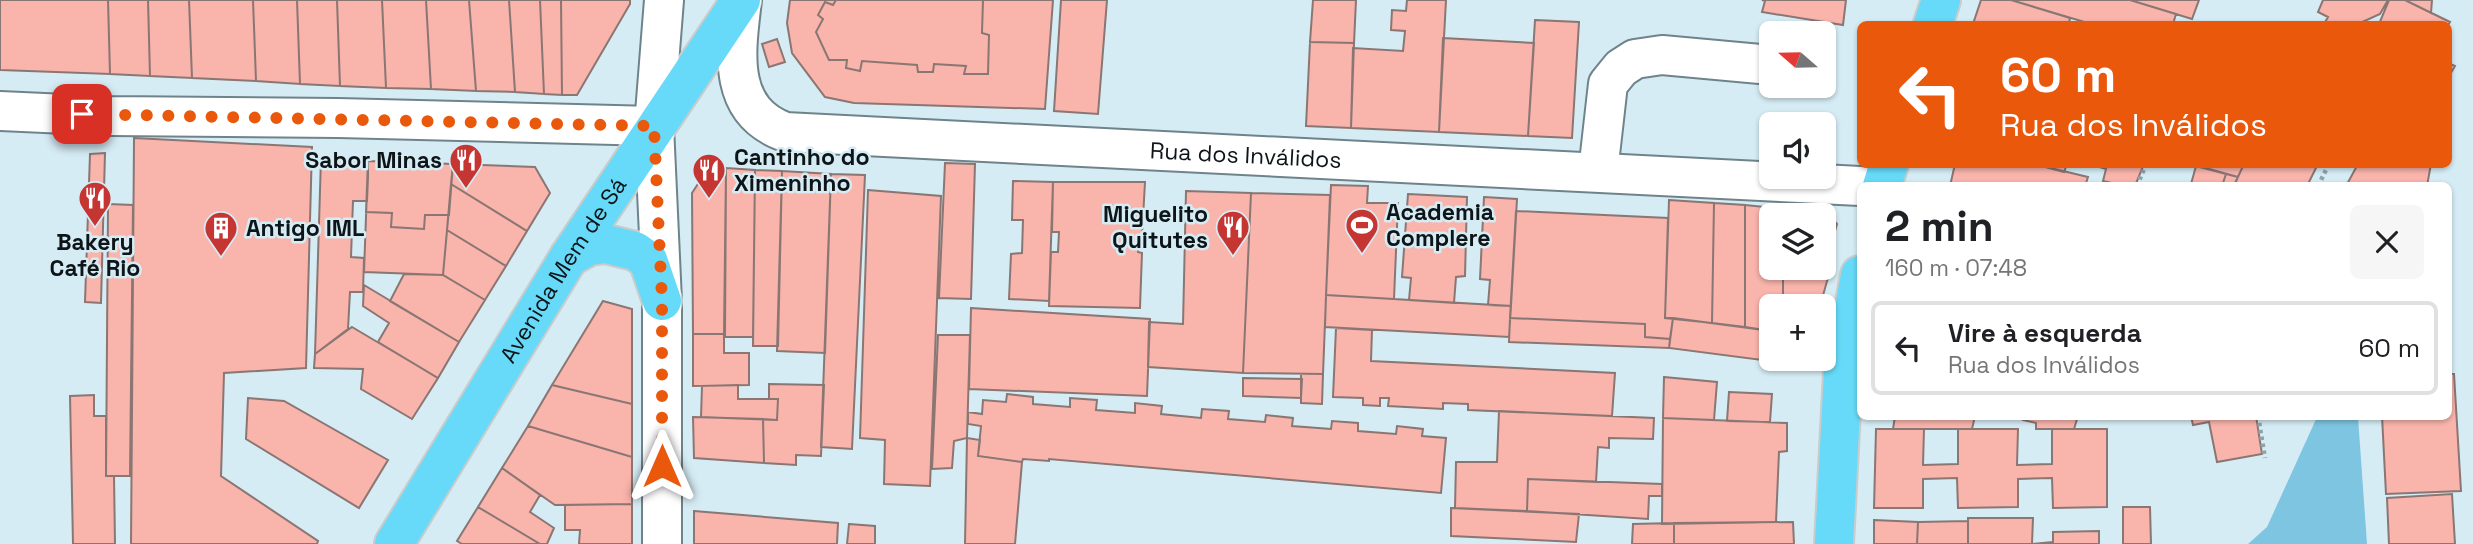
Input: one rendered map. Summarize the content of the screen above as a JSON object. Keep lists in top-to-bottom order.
{
  "streets": {
    "main road": ["Avenida Mem de Sá"],
    "street": ["Rua dos Inválidos"]
  },
  "crossings": [
    ["Rua dos Inválidos", "Avenida Mem de Sá"]
  ],
  "places": {
    "restaurant": [
      "Sabor Minas",
      "Cantinho do Ximeninho",
      "Bakery Café Rio",
      "Miguelito Quitutes"
    ],
    "sports": ["Academia Complere"],
    "building": ["Antigo IML"]
  },
  "north": "left",
  "page": {
    "map_buttons": "+",
    "turn": ["60 m", "Rua dos Inválidos"],
    "heading": ["2 min", "160 m · 07:48"],
    "list": [
      {
        "name": "Vire à esquerda",
        "note": "Rua dos Inválidos",
        "value": "60 m"
      }
    ]
  }
}
